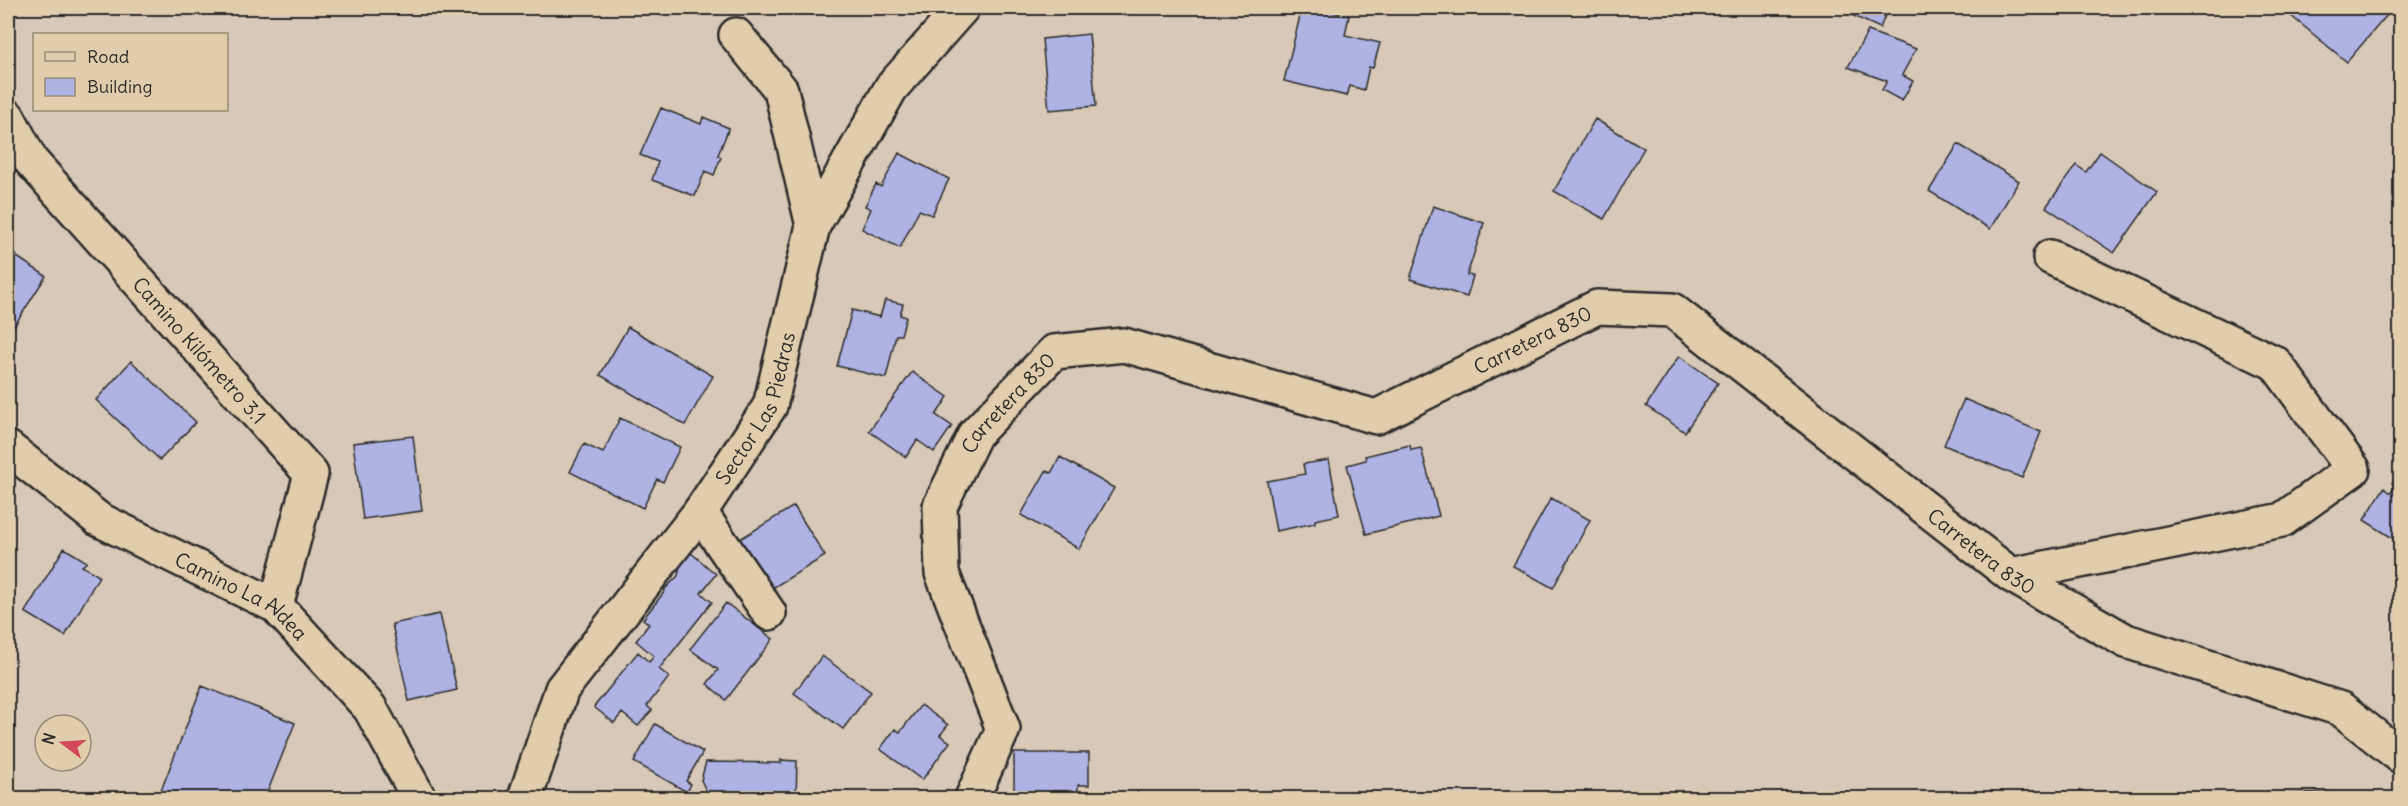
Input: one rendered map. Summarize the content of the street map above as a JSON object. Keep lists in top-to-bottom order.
{
  "streets": {
    "street": [
      "Carretera 830",
      "Camino Kilómetro 3.1",
      "Sector Las Piedras",
      "Camino La Aldea"
    ]
  },
  "crossings": [
    ["Camino Kilómetro 3.1", "Camino La Aldea"]
  ],
  "legend": ["Road", "Building"],
  "north": "left"
}
